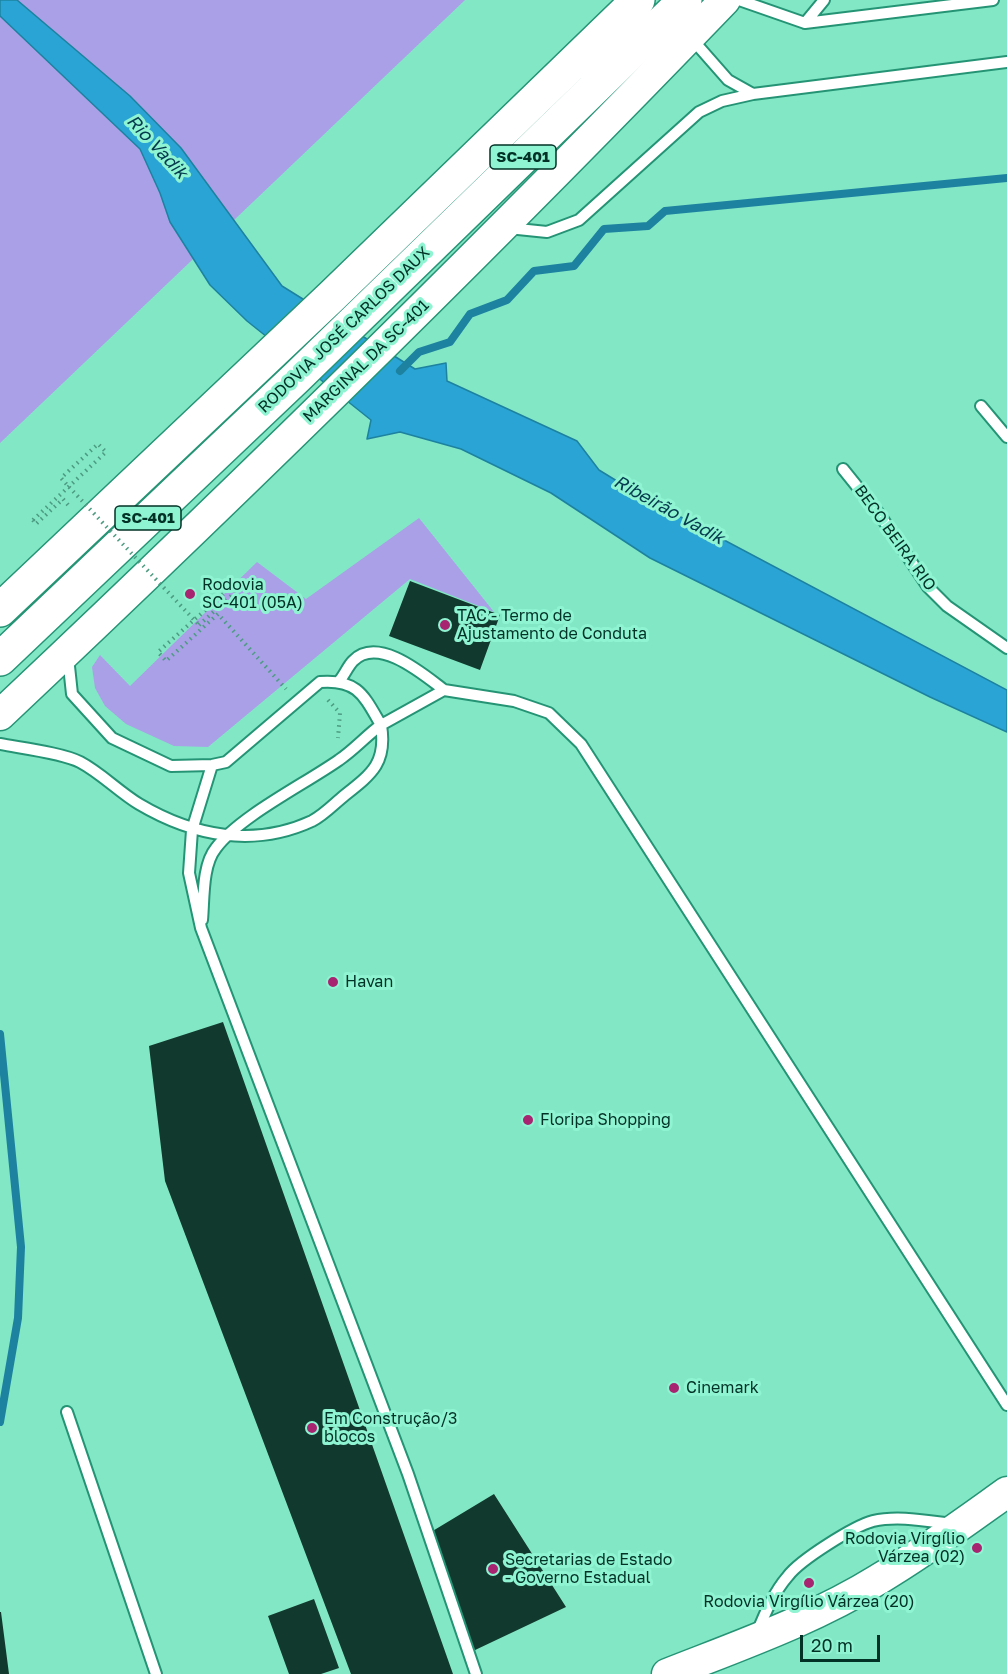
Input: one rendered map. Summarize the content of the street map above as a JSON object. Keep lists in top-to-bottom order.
{
  "streets": {
    "highway": ["SC-401", "RODOVIA JOSÉ CARLOS DAUX"],
    "main road": ["MARGINAL DA SC-401"],
    "lane": ["BECO BEIRA RIO"]
  },
  "water": ["Rio Vadik", "Ribeirão Vadik"],
  "places": [
    "Rodovia SC-401 (05A)",
    "TAC - Termo de Ajustamento de Conduta",
    "Havan",
    "Floripa Shopping",
    "Cinemark",
    "Em Construção/3 blocos",
    "Rodovia Virgílio Várzea (02)",
    "Secretarias de Estado - Governo Estadual",
    "Rodovia Virgílio Várzea (20)"
  ],
  "scale_bar": "20 m"
}
